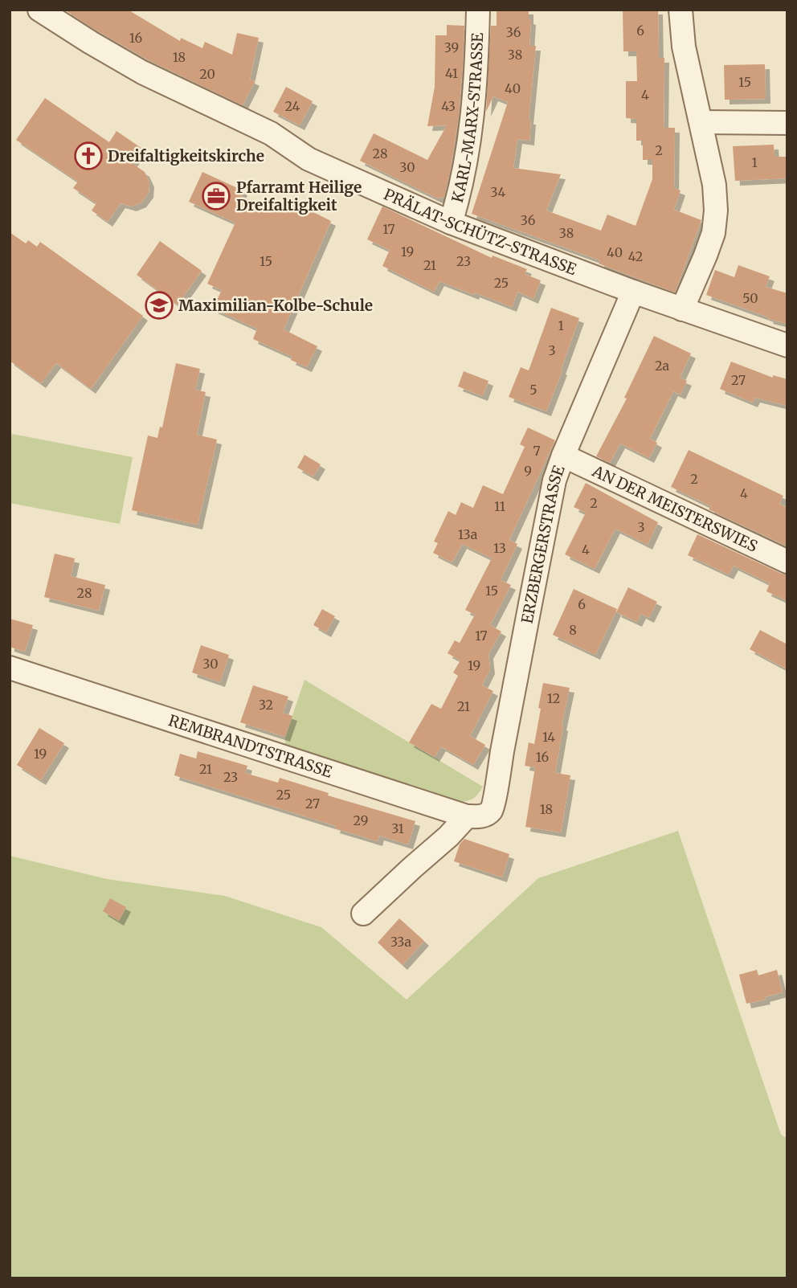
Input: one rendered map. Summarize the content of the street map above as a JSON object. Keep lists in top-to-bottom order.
{
  "streets": {
    "street": [
      "KARL-MARX-STRASSE",
      "PRÄLAT-SCHÜTZ-STRASSE",
      "AN DER MEISTERSWIES",
      "ERZBERGERSTRASSE",
      "REMBRANDTSTRASSE"
    ]
  },
  "crossings": [
    ["KARL-MARX-STRASSE", "PRÄLAT-SCHÜTZ-STRASSE"],
    ["PRÄLAT-SCHÜTZ-STRASSE", "ERZBERGERSTRASSE"],
    ["AN DER MEISTERSWIES", "ERZBERGERSTRASSE"],
    ["ERZBERGERSTRASSE", "REMBRANDTSTRASSE"]
  ],
  "places": {
    "church": ["Dreifaltigkeitskirche"],
    "office": ["Pfarramt Heilige Dreifaltigkeit"],
    "school or university": ["Maximilian-Kolbe-Schule"]
  },
  "house_numbers": [
    "6",
    "36",
    "16",
    "39",
    "38",
    "18",
    "41",
    "20",
    "15",
    "40",
    "4",
    "24",
    "43",
    "2",
    "28",
    "1",
    "30",
    "34",
    "36",
    "17",
    "38",
    "19",
    "40",
    "42",
    "15",
    "23",
    "21",
    "25",
    "50",
    "1",
    "3",
    "2a",
    "27",
    "5",
    "7",
    "9",
    "2",
    "4",
    "2",
    "11",
    "3",
    "13a",
    "13",
    "4",
    "15",
    "28",
    "6",
    "8",
    "17",
    "30",
    "19",
    "12",
    "32",
    "21",
    "14",
    "19",
    "16",
    "21",
    "23",
    "25",
    "27",
    "18",
    "29",
    "31",
    "33a"
  ]
}
